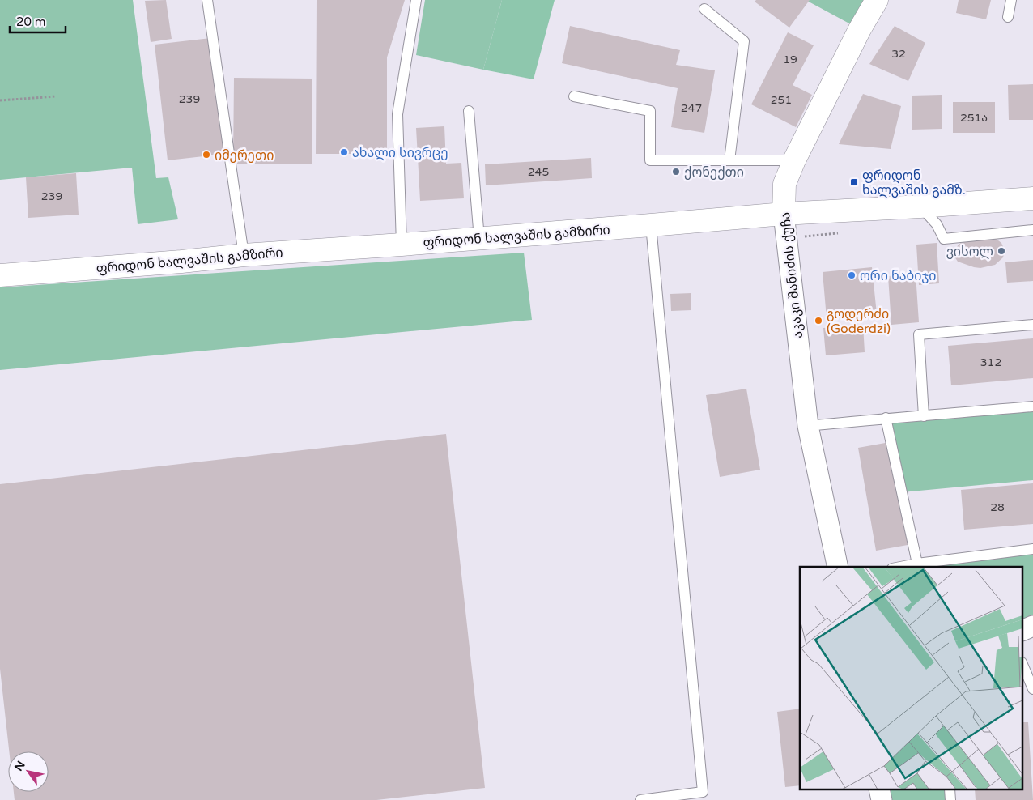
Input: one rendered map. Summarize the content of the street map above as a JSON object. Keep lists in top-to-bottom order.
{
  "streets": {
    "main road": ["ფრიდონ ხალვაშის გამზირი", "აკაკი შანიძის ქუჩა"]
  },
  "crossings": [
    ["ფრიდონ ხალვაშის გამზირი", "აკაკი შანიძის ქუჩა"]
  ],
  "places": {
    "other": [
      "ახალი სივრცე",
      "იმერეთი",
      "ქონექთი",
      "ვისოლ",
      "ორი ნაბიჯი",
      "გოდერძი (Goderdzi)"
    ],
    "transit": ["ფრიდონ ხალვაშის გამზ."]
  },
  "house_numbers": [
    "32",
    "19",
    "239",
    "251",
    "247",
    "251ა",
    "245",
    "239",
    "312",
    "28"
  ],
  "scale_bar": "20 m",
  "north": "top left"
}
